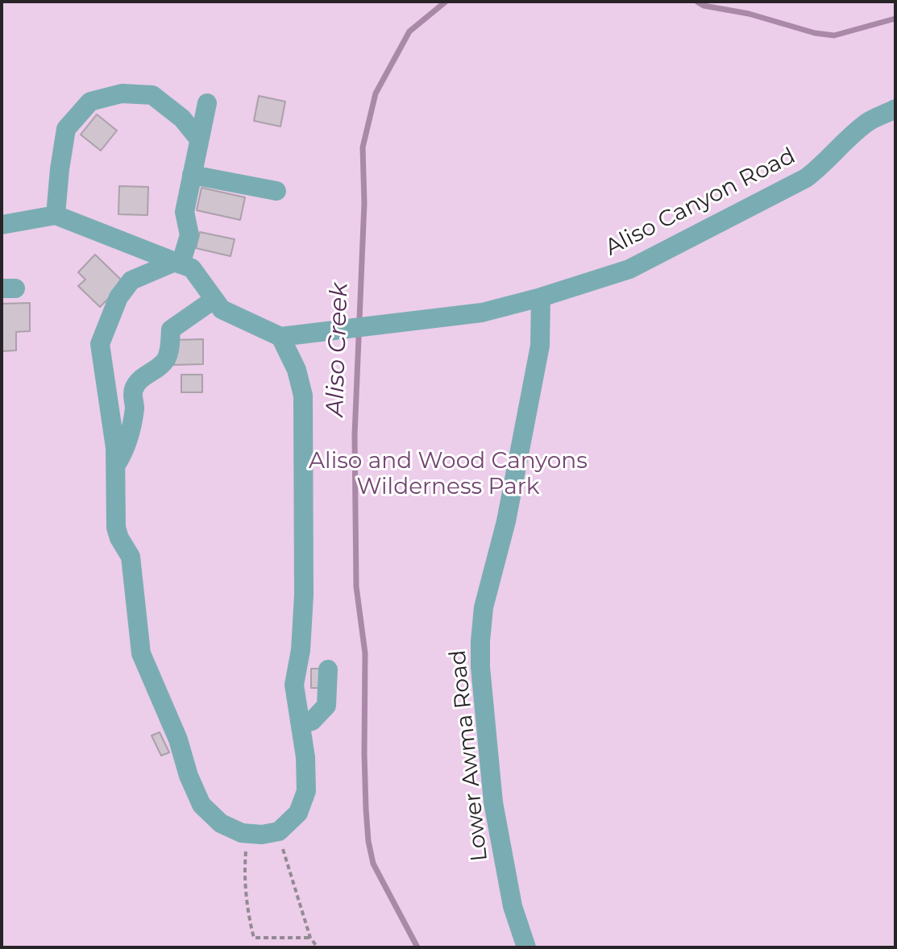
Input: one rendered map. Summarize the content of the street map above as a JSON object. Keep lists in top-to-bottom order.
{
  "streets": {
    "lane": ["Aliso Canyon Road", "Lower Awma Road"]
  },
  "crossings": [
    ["Aliso Canyon Road", "Lower Awma Road"]
  ],
  "water": ["Aliso Creek"],
  "parks": ["Aliso and Wood Canyons Wilderness Park"]
}
